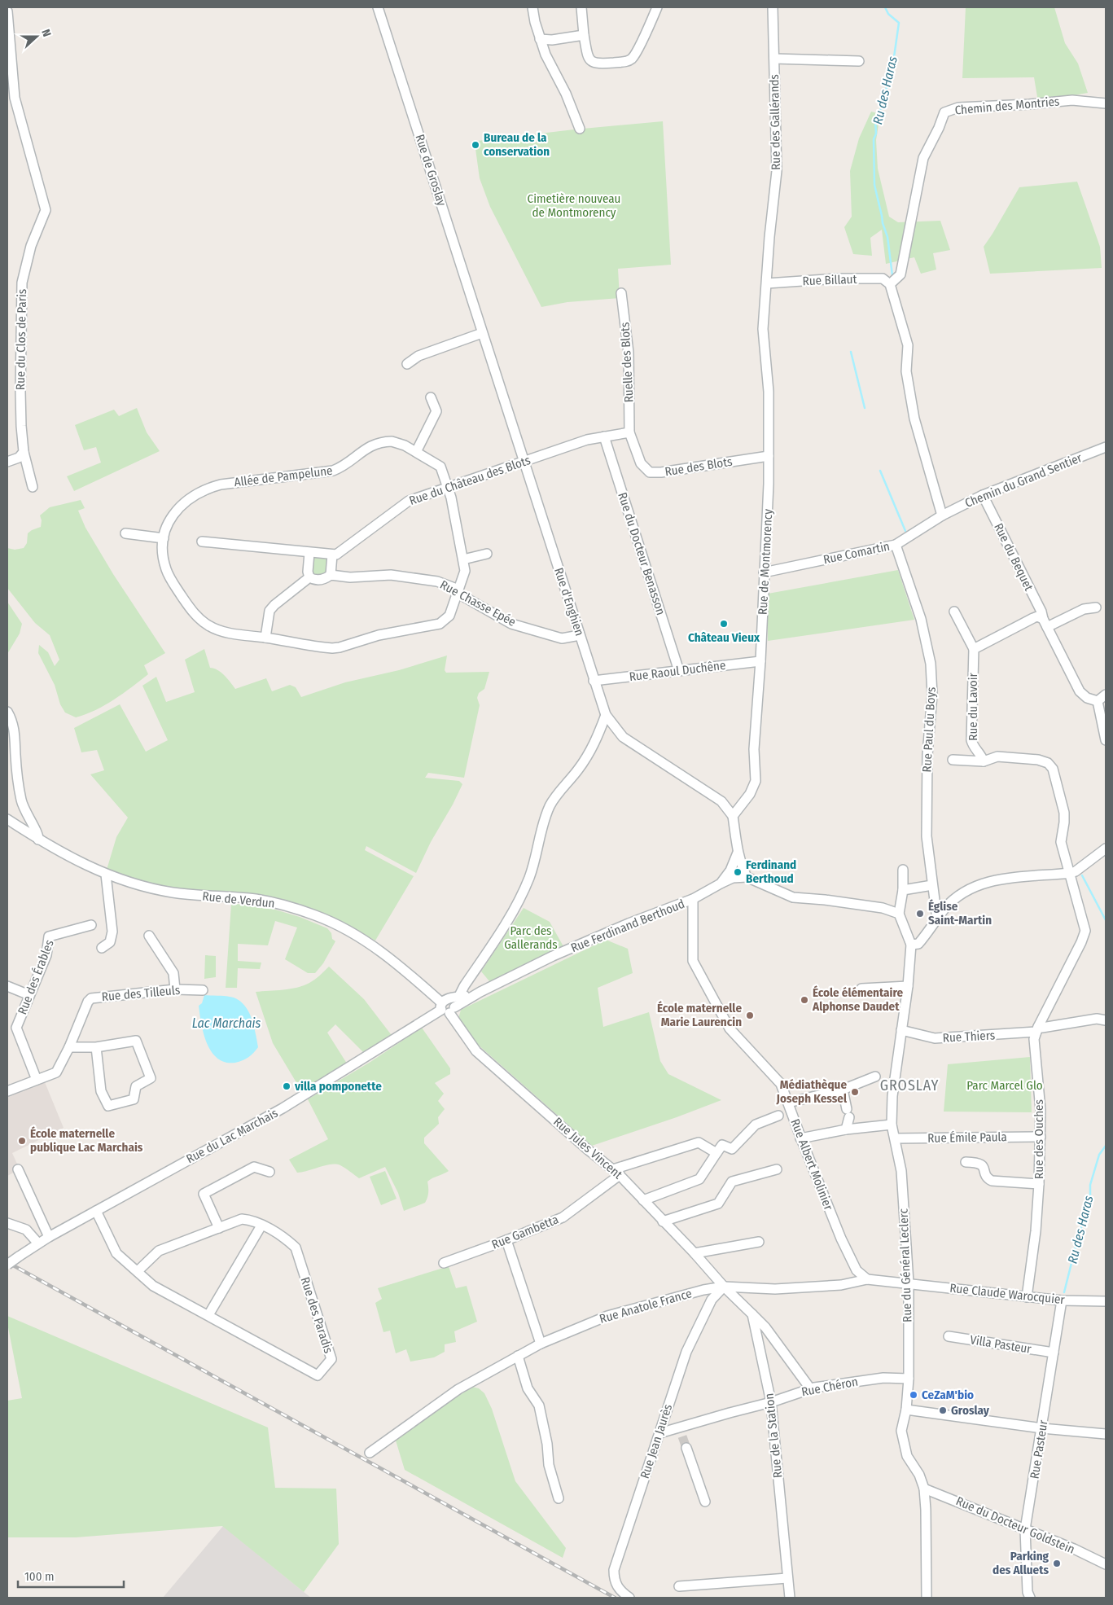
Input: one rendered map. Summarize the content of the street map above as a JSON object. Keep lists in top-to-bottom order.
{
  "streets": {
    "street": [
      "Chemin des Montries",
      "Rue des Gallérands",
      "Rue de Groslay",
      "Rue Billaut",
      "Rue du Clos de Paris",
      "Ruelle des Blots",
      "Rue des Blots",
      "Allée de Pampelune",
      "Rue du Château des Blots",
      "Chemin du Grand Sentier",
      "Rue Comartin",
      "Rue du Docteur Benasson",
      "Rue du Bequet",
      "Rue de Montmorency",
      "Rue d'Enghien",
      "Rue Chasse Epée",
      "Rue Raoul Duchêne",
      "Rue du Lavoir",
      "Rue Paul du Boys",
      "Rue de Verdun",
      "Rue Ferdinand Berthoud",
      "Rue des Érables",
      "Rue des Tilleuls",
      "Rue Thiers",
      "Rue du Lac Marchais",
      "Rue Émile Paula",
      "Rue des Ouches",
      "Rue Jules Vincent",
      "Rue Albert Molinier",
      "Rue Gambetta",
      "Rue du Général Leclerc",
      "Rue Claude Warocquier",
      "Rue Anatole France",
      "Rue des Paradis",
      "Villa Pasteur",
      "Rue Chéron",
      "Rue de la Station",
      "Rue Jean Jaurès",
      "Rue Pasteur",
      "Rue du Docteur Goldstein"
    ]
  },
  "crossings": [
    ["Chemin des Montries", "Rue Billaut"],
    ["Rue des Gallérands", "Rue de Montmorency"],
    ["Rue de Groslay", "Rue d'Enghien"],
    ["Rue Billaut", "Rue de Montmorency"],
    ["Ruelle des Blots", "Rue des Blots"],
    ["Ruelle des Blots", "Rue du Château des Blots"],
    ["Rue des Blots", "Rue du Château des Blots"],
    ["Rue des Blots", "Rue de Montmorency"],
    ["Allée de Pampelune", "Rue du Château des Blots"],
    ["Allée de Pampelune", "Rue Chasse Epée"],
    ["Rue du Château des Blots", "Rue du Docteur Benasson"],
    ["Rue du Château des Blots", "Rue d'Enghien"],
    ["Chemin du Grand Sentier", "Rue Comartin"],
    ["Chemin du Grand Sentier", "Rue du Bequet"],
    ["Rue Comartin", "Rue de Montmorency"],
    ["Rue Comartin", "Rue Paul du Boys"],
    ["Rue du Docteur Benasson", "Rue Raoul Duchêne"],
    ["Rue de Montmorency", "Rue d'Enghien"],
    ["Rue de Montmorency", "Rue Raoul Duchêne"],
    ["Rue d'Enghien", "Rue Chasse Epée"],
    ["Rue d'Enghien", "Rue Raoul Duchêne"],
    ["Rue de Verdun", "Rue Ferdinand Berthoud"],
    ["Rue de Verdun", "Rue du Lac Marchais"],
    ["Rue de Verdun", "Rue Jules Vincent"],
    ["Rue Ferdinand Berthoud", "Rue du Lac Marchais"],
    ["Rue Ferdinand Berthoud", "Rue Jules Vincent"],
    ["Rue Ferdinand Berthoud", "Rue Albert Molinier"],
    ["Rue des Érables", "Rue des Tilleuls"],
    ["Rue Thiers", "Rue des Ouches"],
    ["Rue Thiers", "Rue du Général Leclerc"],
    ["Rue du Lac Marchais", "Rue Jules Vincent"],
    ["Rue du Lac Marchais", "Rue des Paradis"],
    ["Rue Émile Paula", "Rue des Ouches"],
    ["Rue Émile Paula", "Rue du Général Leclerc"],
    ["Rue des Ouches", "Rue Claude Warocquier"],
    ["Rue Jules Vincent", "Rue Gambetta"],
    ["Rue Jules Vincent", "Rue Anatole France"],
    ["Rue Jules Vincent", "Rue Jean Jaurès"],
    ["Rue Albert Molinier", "Rue Anatole France"],
    ["Rue du Général Leclerc", "Rue Claude Warocquier"],
    ["Rue du Général Leclerc", "Rue Anatole France"],
    ["Rue du Général Leclerc", "Rue Chéron"],
    ["Rue du Général Leclerc", "Rue du Docteur Goldstein"],
    ["Rue Claude Warocquier", "Rue Anatole France"],
    ["Rue Claude Warocquier", "Rue Pasteur"],
    ["Rue Anatole France", "Rue Jean Jaurès"],
    ["Villa Pasteur", "Rue Pasteur"],
    ["Rue Chéron", "Rue de la Station"],
    ["Rue Chéron", "Rue Jean Jaurès"],
    ["Rue Pasteur", "Rue du Docteur Goldstein"]
  ],
  "districts": ["GROSLAY"],
  "water": ["Ru des Haras", "Lac Marchais"],
  "parks": ["Cimetière nouveau de Montmorency", "Parc des Gallerands", "Parc Marcel Glo"],
  "places": [
    "Bureau de la conservation",
    "Château Vieux",
    "Ferdinand Berthoud",
    "Église Saint-Martin",
    "École élémentaire Alphonse Daudet",
    "École maternelle Marie Laurencin",
    "villa pomponette",
    "Médiathèque Joseph Kessel",
    "École maternelle publique Lac Marchais",
    "CeZaM'bio",
    "Groslay",
    "Parking des Alluets"
  ],
  "scale_bar": "100 m",
  "north": "right"
}
